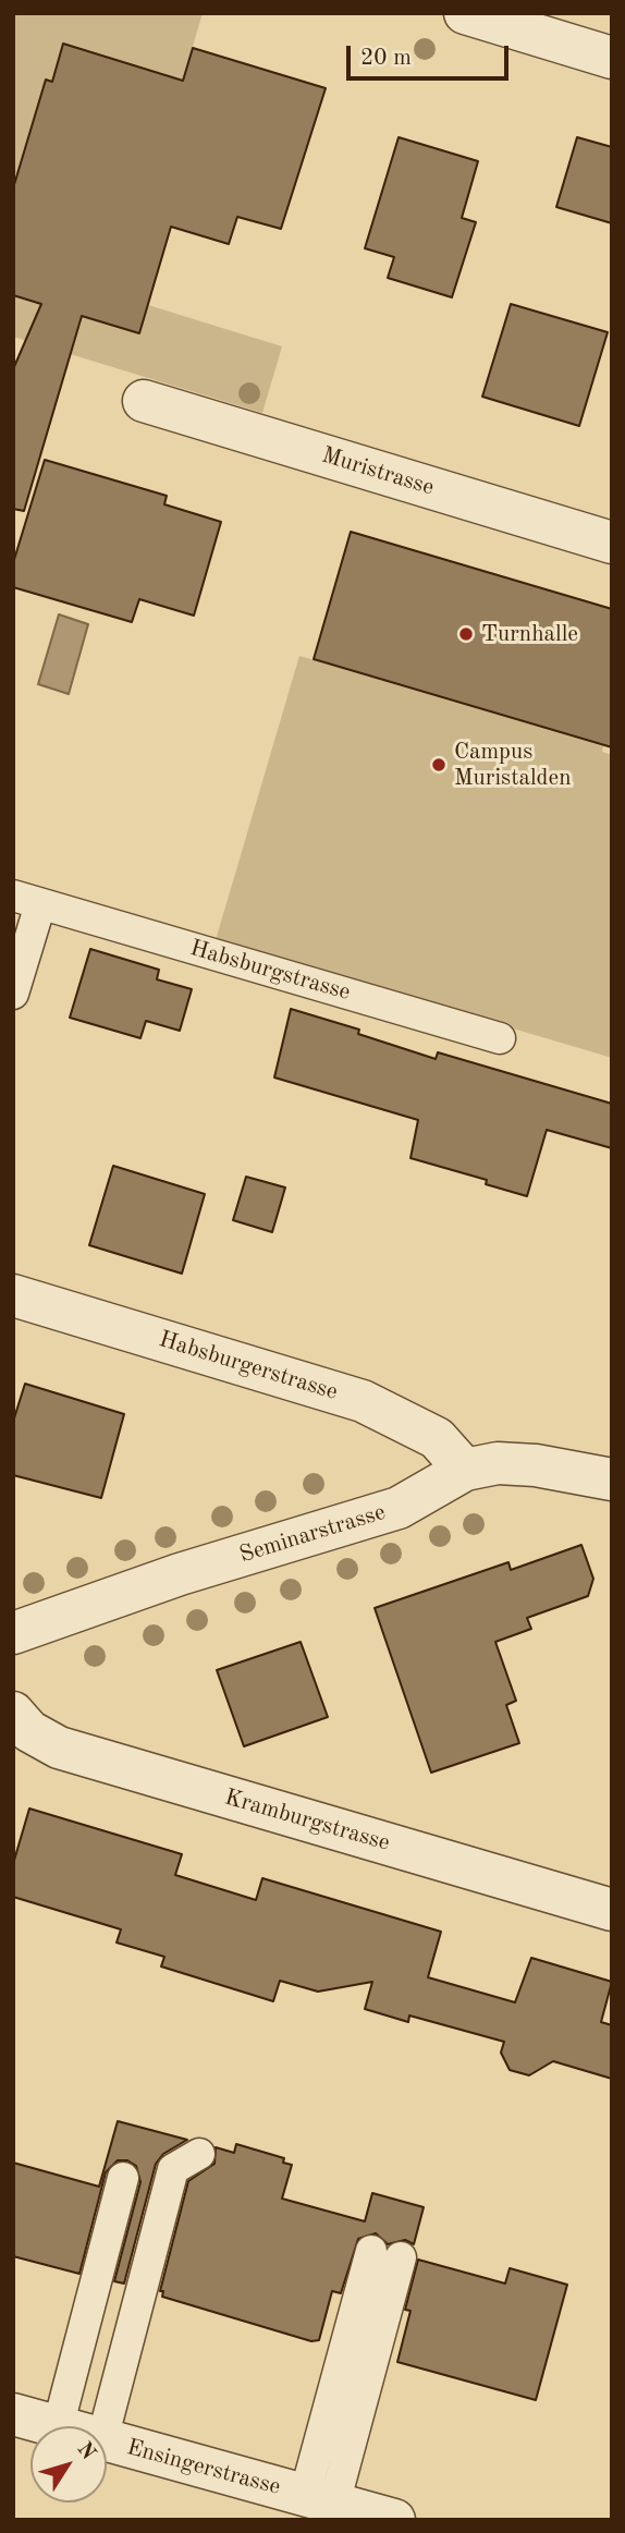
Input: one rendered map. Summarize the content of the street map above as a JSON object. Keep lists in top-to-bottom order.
{
  "streets": {
    "street": [
      "Muristrasse",
      "Habsburgerstrasse",
      "Seminarstrasse",
      "Kramburgstrasse",
      "Ensingerstrasse"
    ],
    "lane": ["Habsburgstrasse"]
  },
  "crossings": [
    ["Habsburgerstrasse", "Seminarstrasse"]
  ],
  "places": ["Turnhalle", "Campus Muristalden"],
  "scale_bar": "20 m",
  "north": "top right"
}
